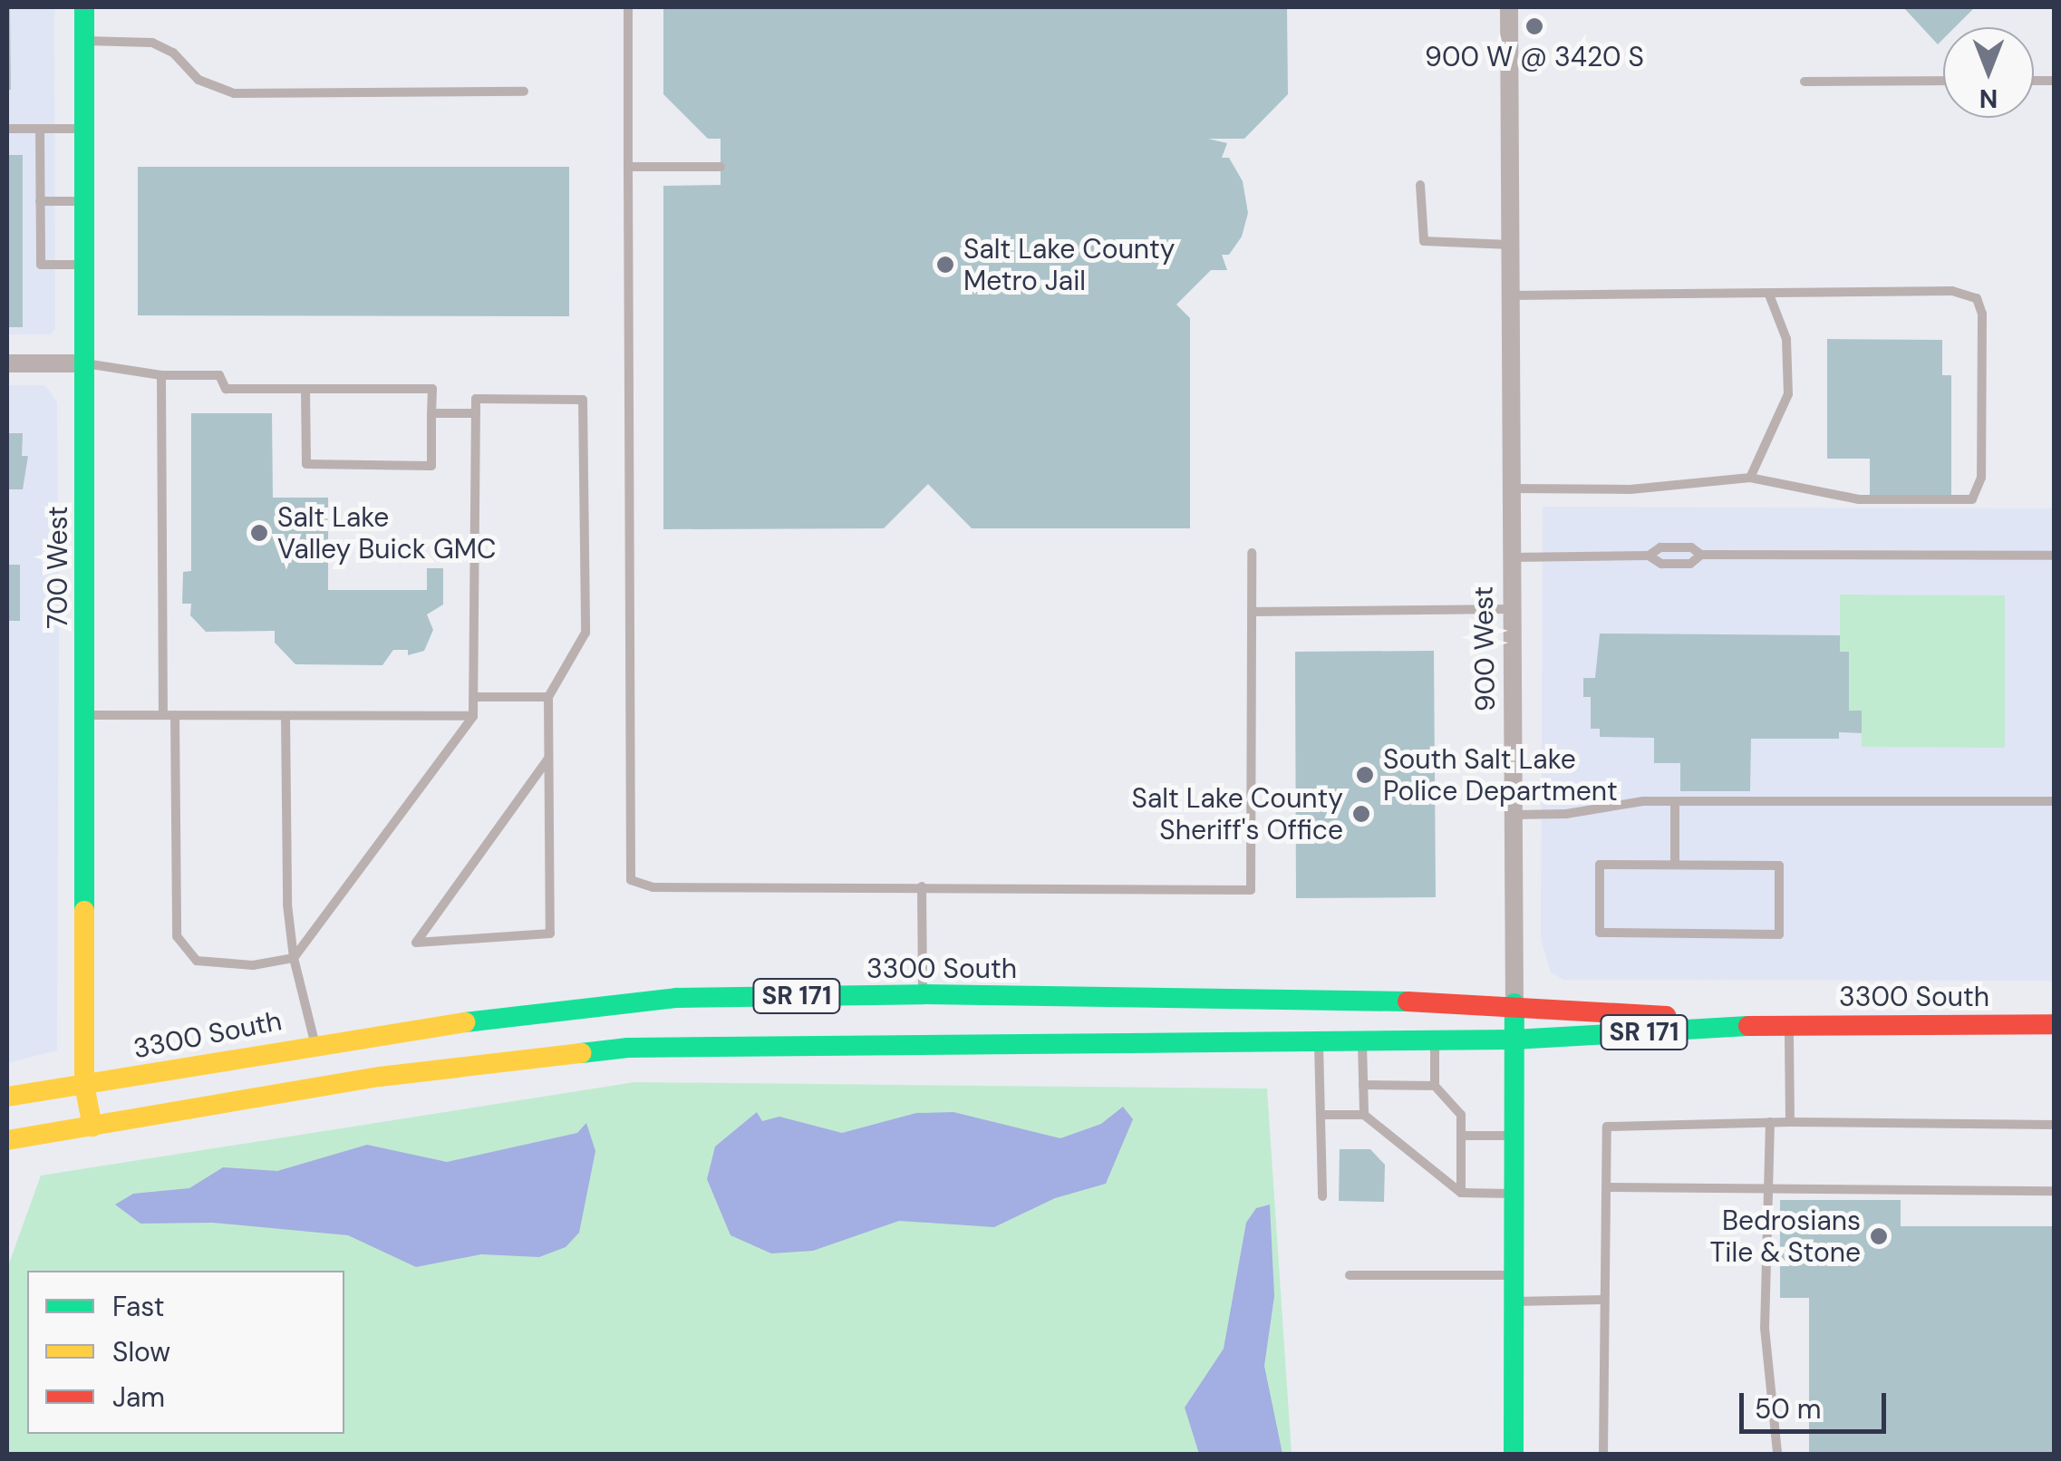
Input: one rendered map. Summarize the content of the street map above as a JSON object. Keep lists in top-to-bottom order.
{
  "streets": {
    "main road": [
      "700 West",
      "900 West",
      "3300 South",
      "SR 171"
    ]
  },
  "crossings": [
    ["700 West", "3300 South"],
    ["900 West", "3300 South"]
  ],
  "places": [
    "900 W @ 3420 S",
    "Salt Lake County Metro Jail",
    "Salt Lake Valley Buick GMC",
    "South Salt Lake Police Department",
    "Salt Lake County Sheriff's Office",
    "Bedrosians Tile & Stone"
  ],
  "legend": ["Fast", "Slow", "Jam"],
  "scale_bar": "50 m",
  "north": "bottom"
}
